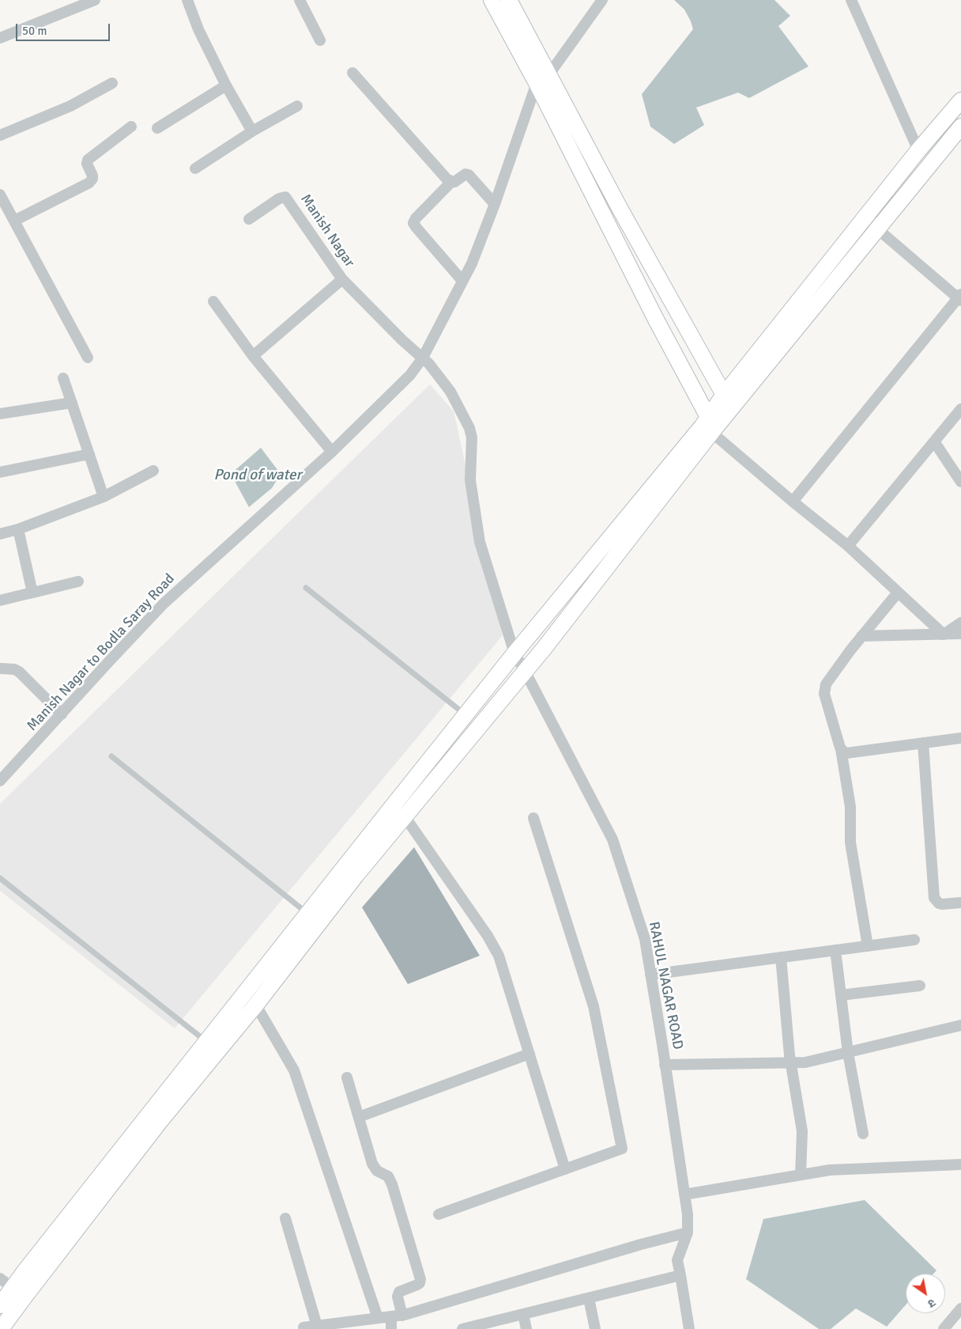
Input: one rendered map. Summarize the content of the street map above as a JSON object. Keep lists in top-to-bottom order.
{
  "streets": {
    "street": ["Manish Nagar", "Manish Nagar to Bodla Saray Road", "RAHUL NAGAR ROAD"]
  },
  "crossings": [
    ["Manish Nagar", "RAHUL NAGAR ROAD"],
    ["Manish Nagar to Bodla Saray Road", "RAHUL NAGAR ROAD"]
  ],
  "water": ["Pond of water"],
  "scale_bar": "50 m",
  "north": "bottom right"
}
